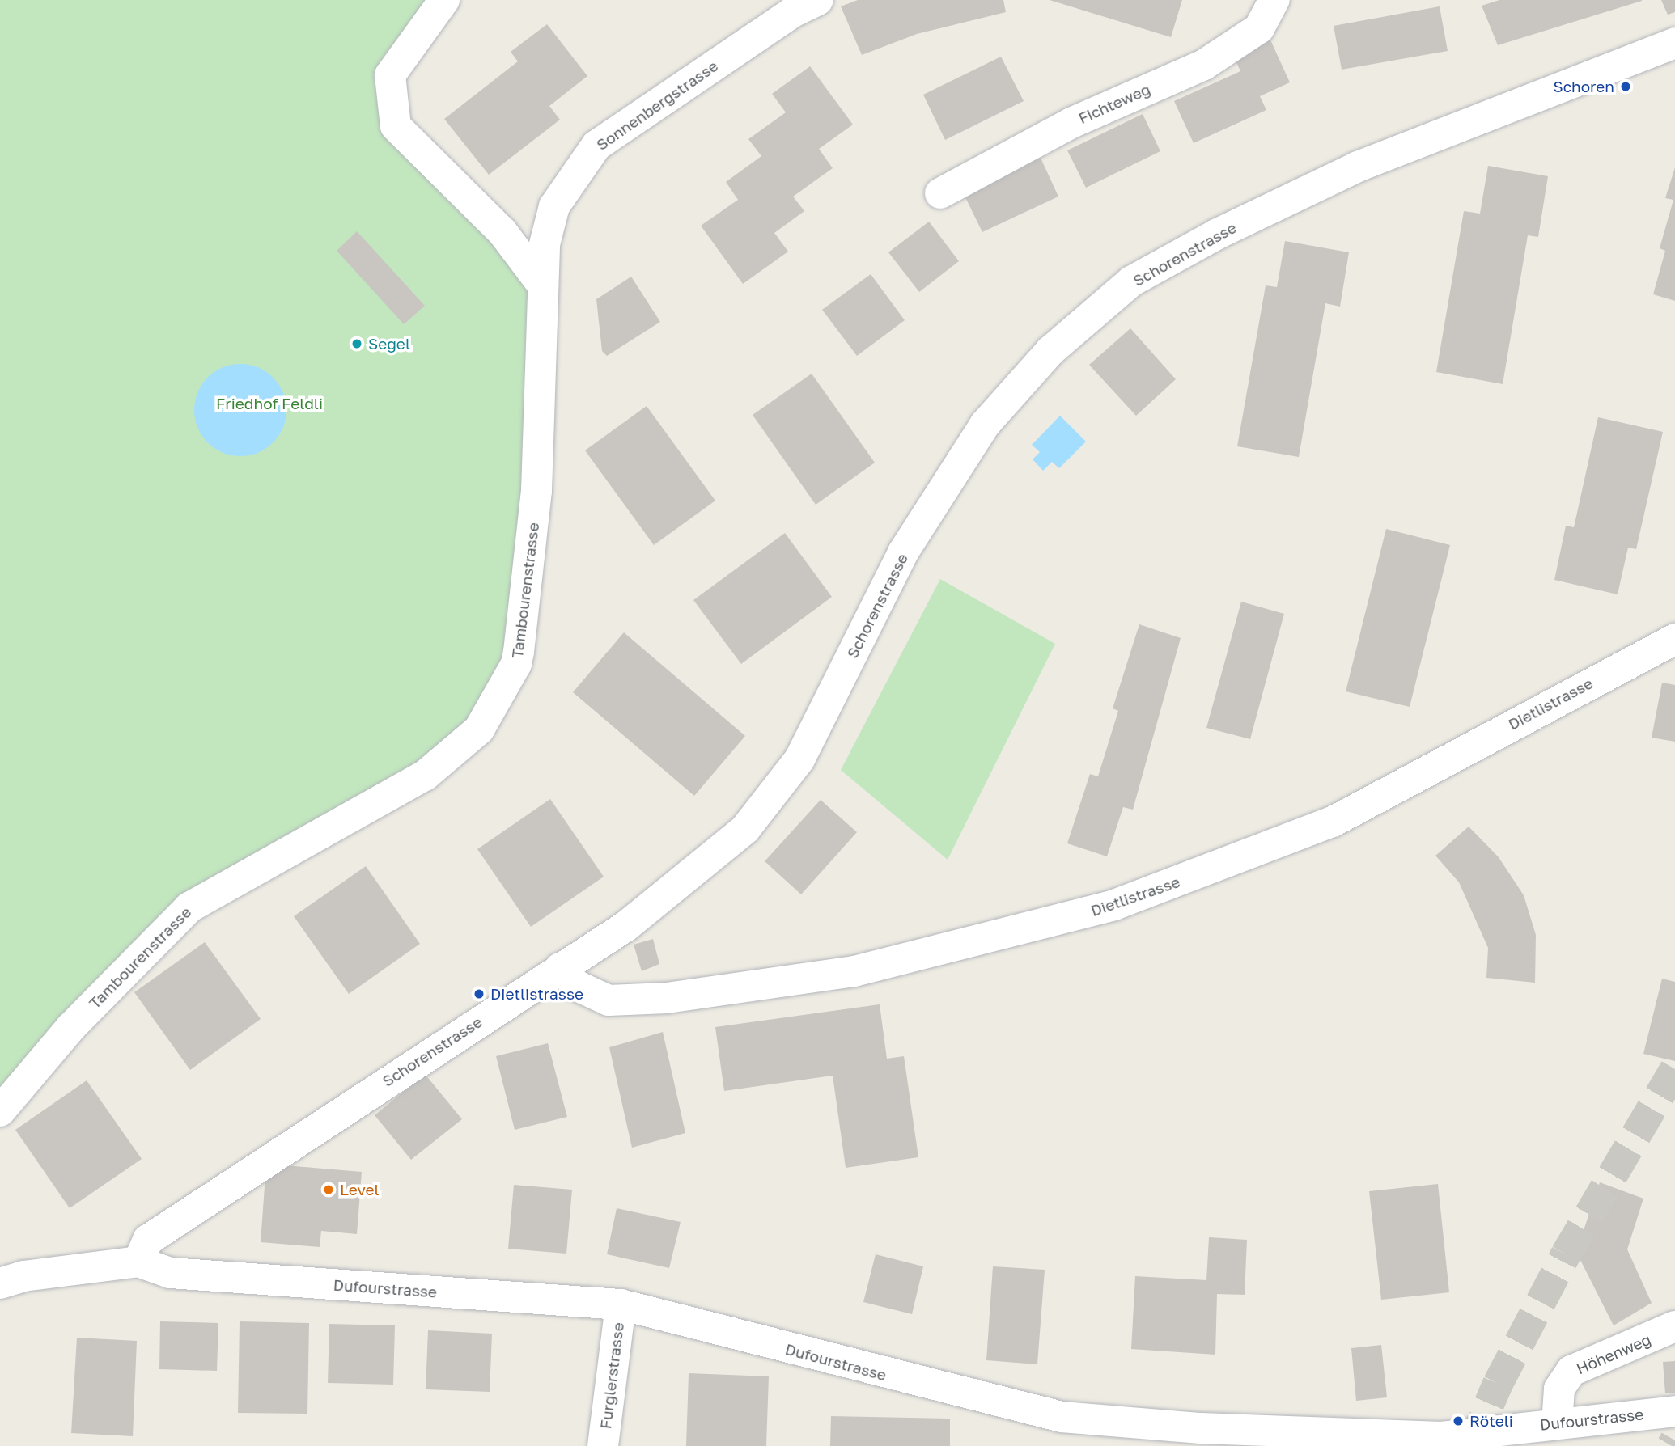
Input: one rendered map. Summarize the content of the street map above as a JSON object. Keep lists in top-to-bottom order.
{
  "streets": {
    "street": [
      "Fichteweg",
      "Sonnenbergstrasse",
      "Schorenstrasse",
      "Tambourenstrasse",
      "Dietlistrasse",
      "Dufourstrasse",
      "Höhenweg",
      "Furglerstrasse"
    ]
  },
  "crossings": [
    ["Sonnenbergstrasse", "Tambourenstrasse"],
    ["Schorenstrasse", "Dietlistrasse"],
    ["Schorenstrasse", "Dufourstrasse"],
    ["Dufourstrasse", "Höhenweg"],
    ["Dufourstrasse", "Furglerstrasse"]
  ],
  "parks": ["Friedhof Feldli"],
  "places": [
    "Schoren",
    "Segel",
    "Dietlistrasse",
    "Level",
    "Röteli"
  ]
}
